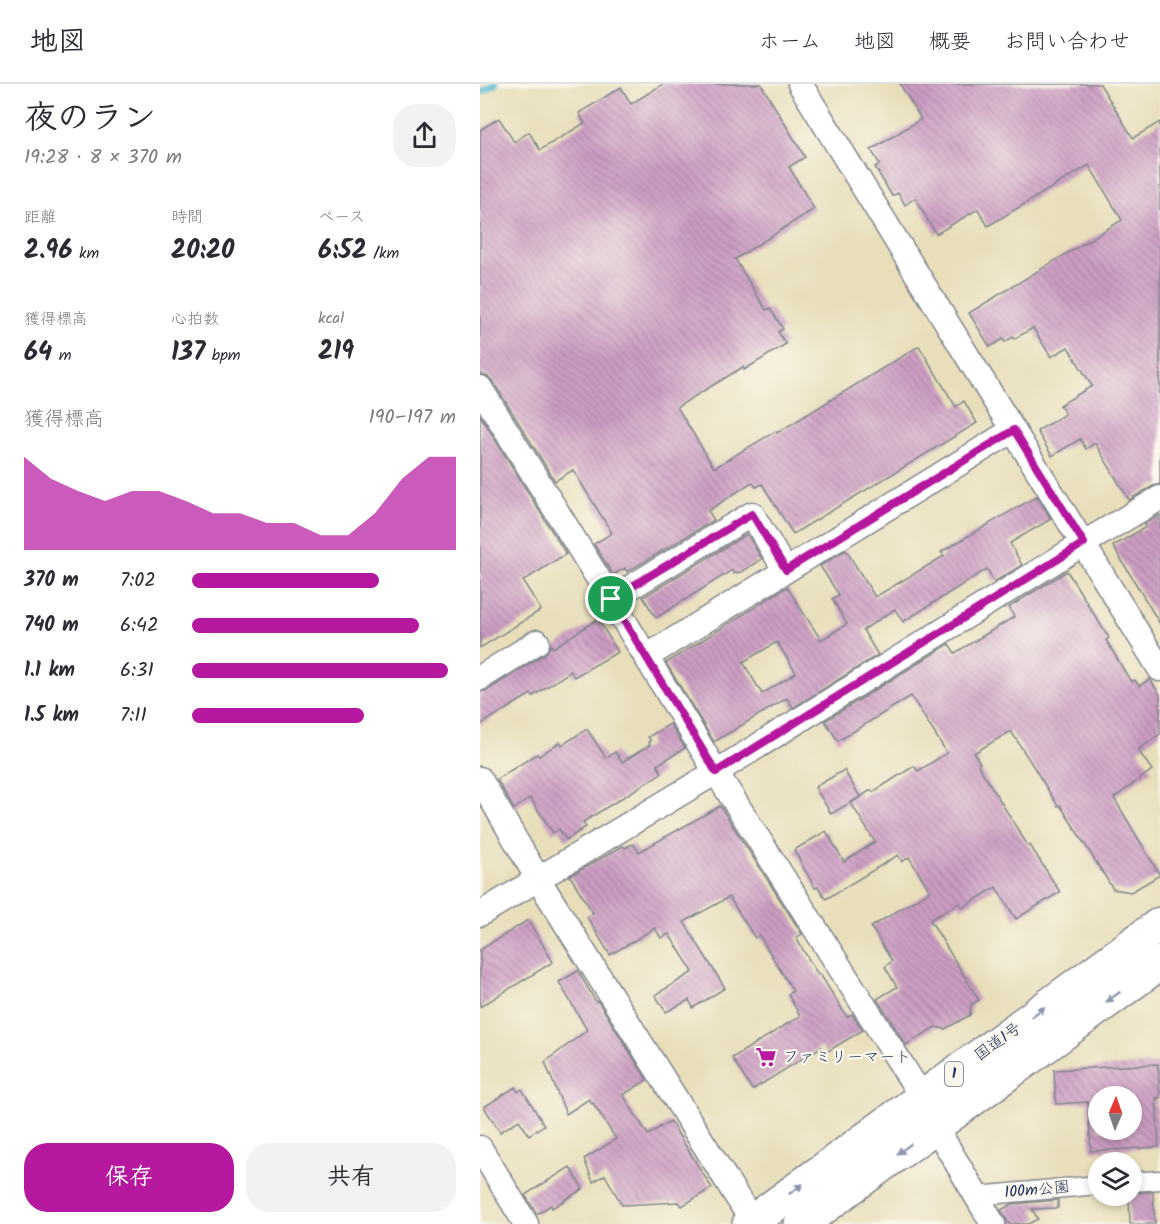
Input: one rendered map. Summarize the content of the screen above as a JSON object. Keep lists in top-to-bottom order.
{
  "streets": {
    "highway": ["国道1号", "1"],
    "street": ["100m公園"]
  },
  "places": {
    "supermarket": ["ファミリーマート"]
  },
  "north": "top",
  "page": {
    "header": "地図",
    "nav": [
      "ホーム",
      "地図",
      "概要",
      "お問い合わせ"
    ],
    "heading": ["夜のラン", "19:28 · 8 × 370 m"],
    "stats": [
      ["距離", "2.96 km"],
      ["時間", "20:20"],
      ["ペース", "6:52 /km"],
      ["獲得標高", "64 m"],
      ["心拍数", "137 bpm"],
      ["kcal", "219"]
    ],
    "chart": ["獲得標高", "190–197 m"],
    "list": [
      {
        "name": "370 m",
        "note": "7:02"
      },
      {
        "name": "740 m",
        "note": "6:42"
      },
      {
        "name": "1.1 km",
        "note": "6:31"
      },
      {
        "name": "1.5 km",
        "note": "7:11"
      }
    ],
    "buttons": ["保存", "共有"]
  }
}
